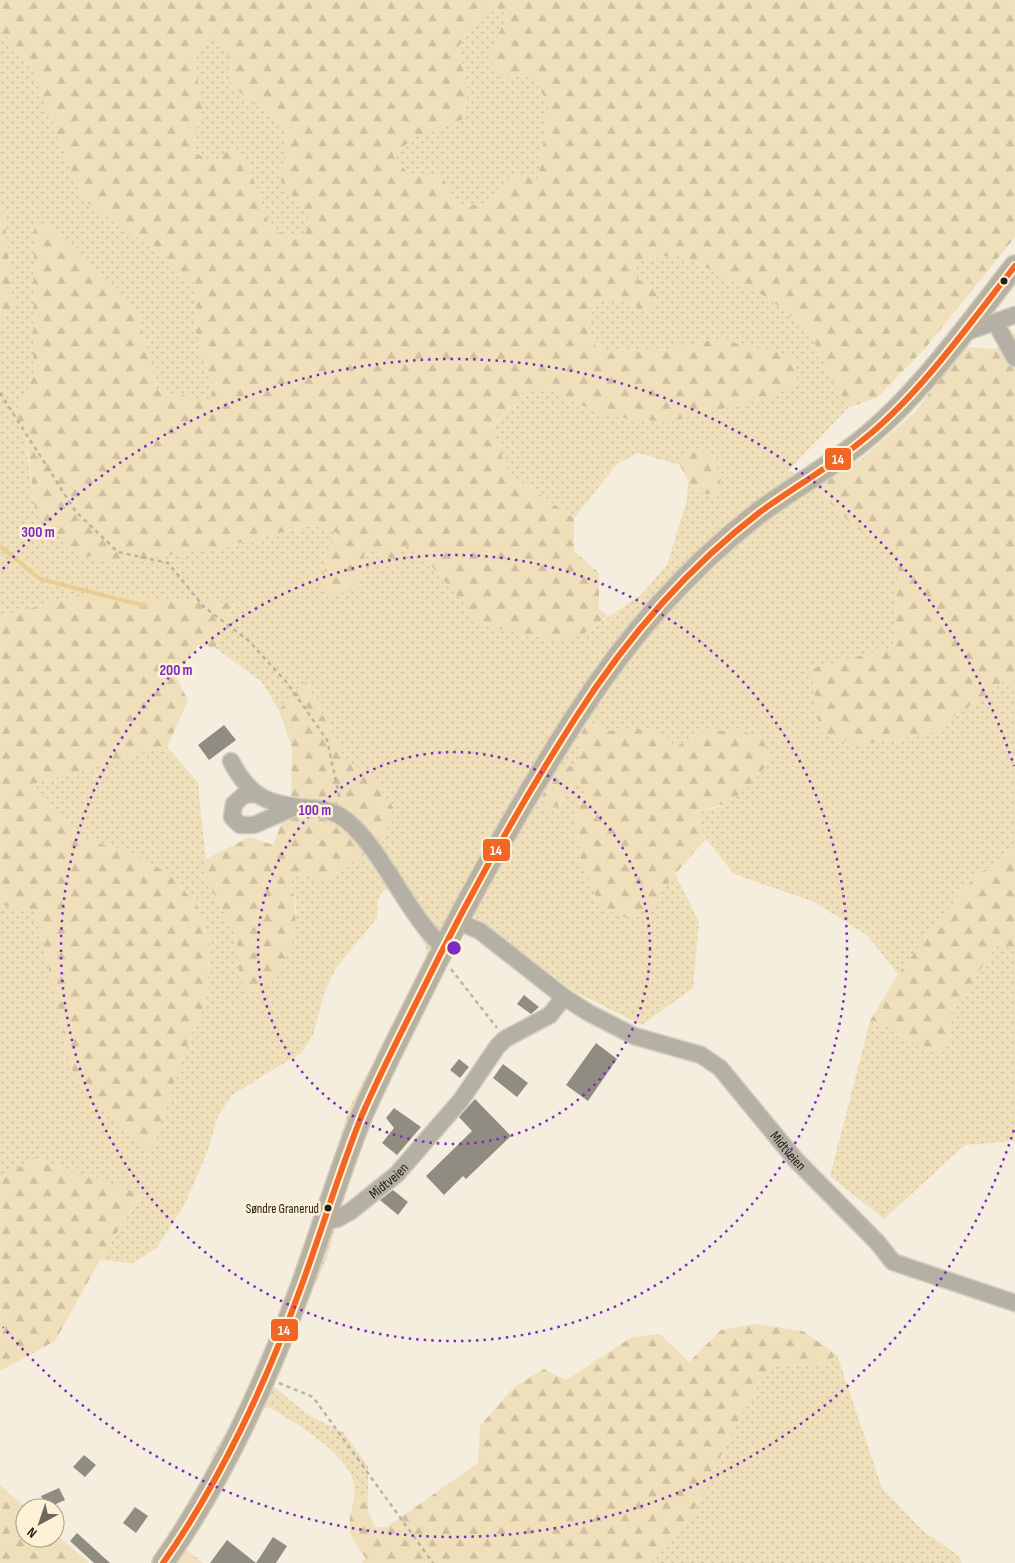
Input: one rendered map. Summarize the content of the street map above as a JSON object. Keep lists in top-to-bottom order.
{
  "streets": {
    "lane": ["Midtveien"]
  },
  "places": ["Søndre Granerud"],
  "lines": ["transit line 14"],
  "north": "bottom left",
  "rings": ["300 m", "200 m", "100 m"]
}
